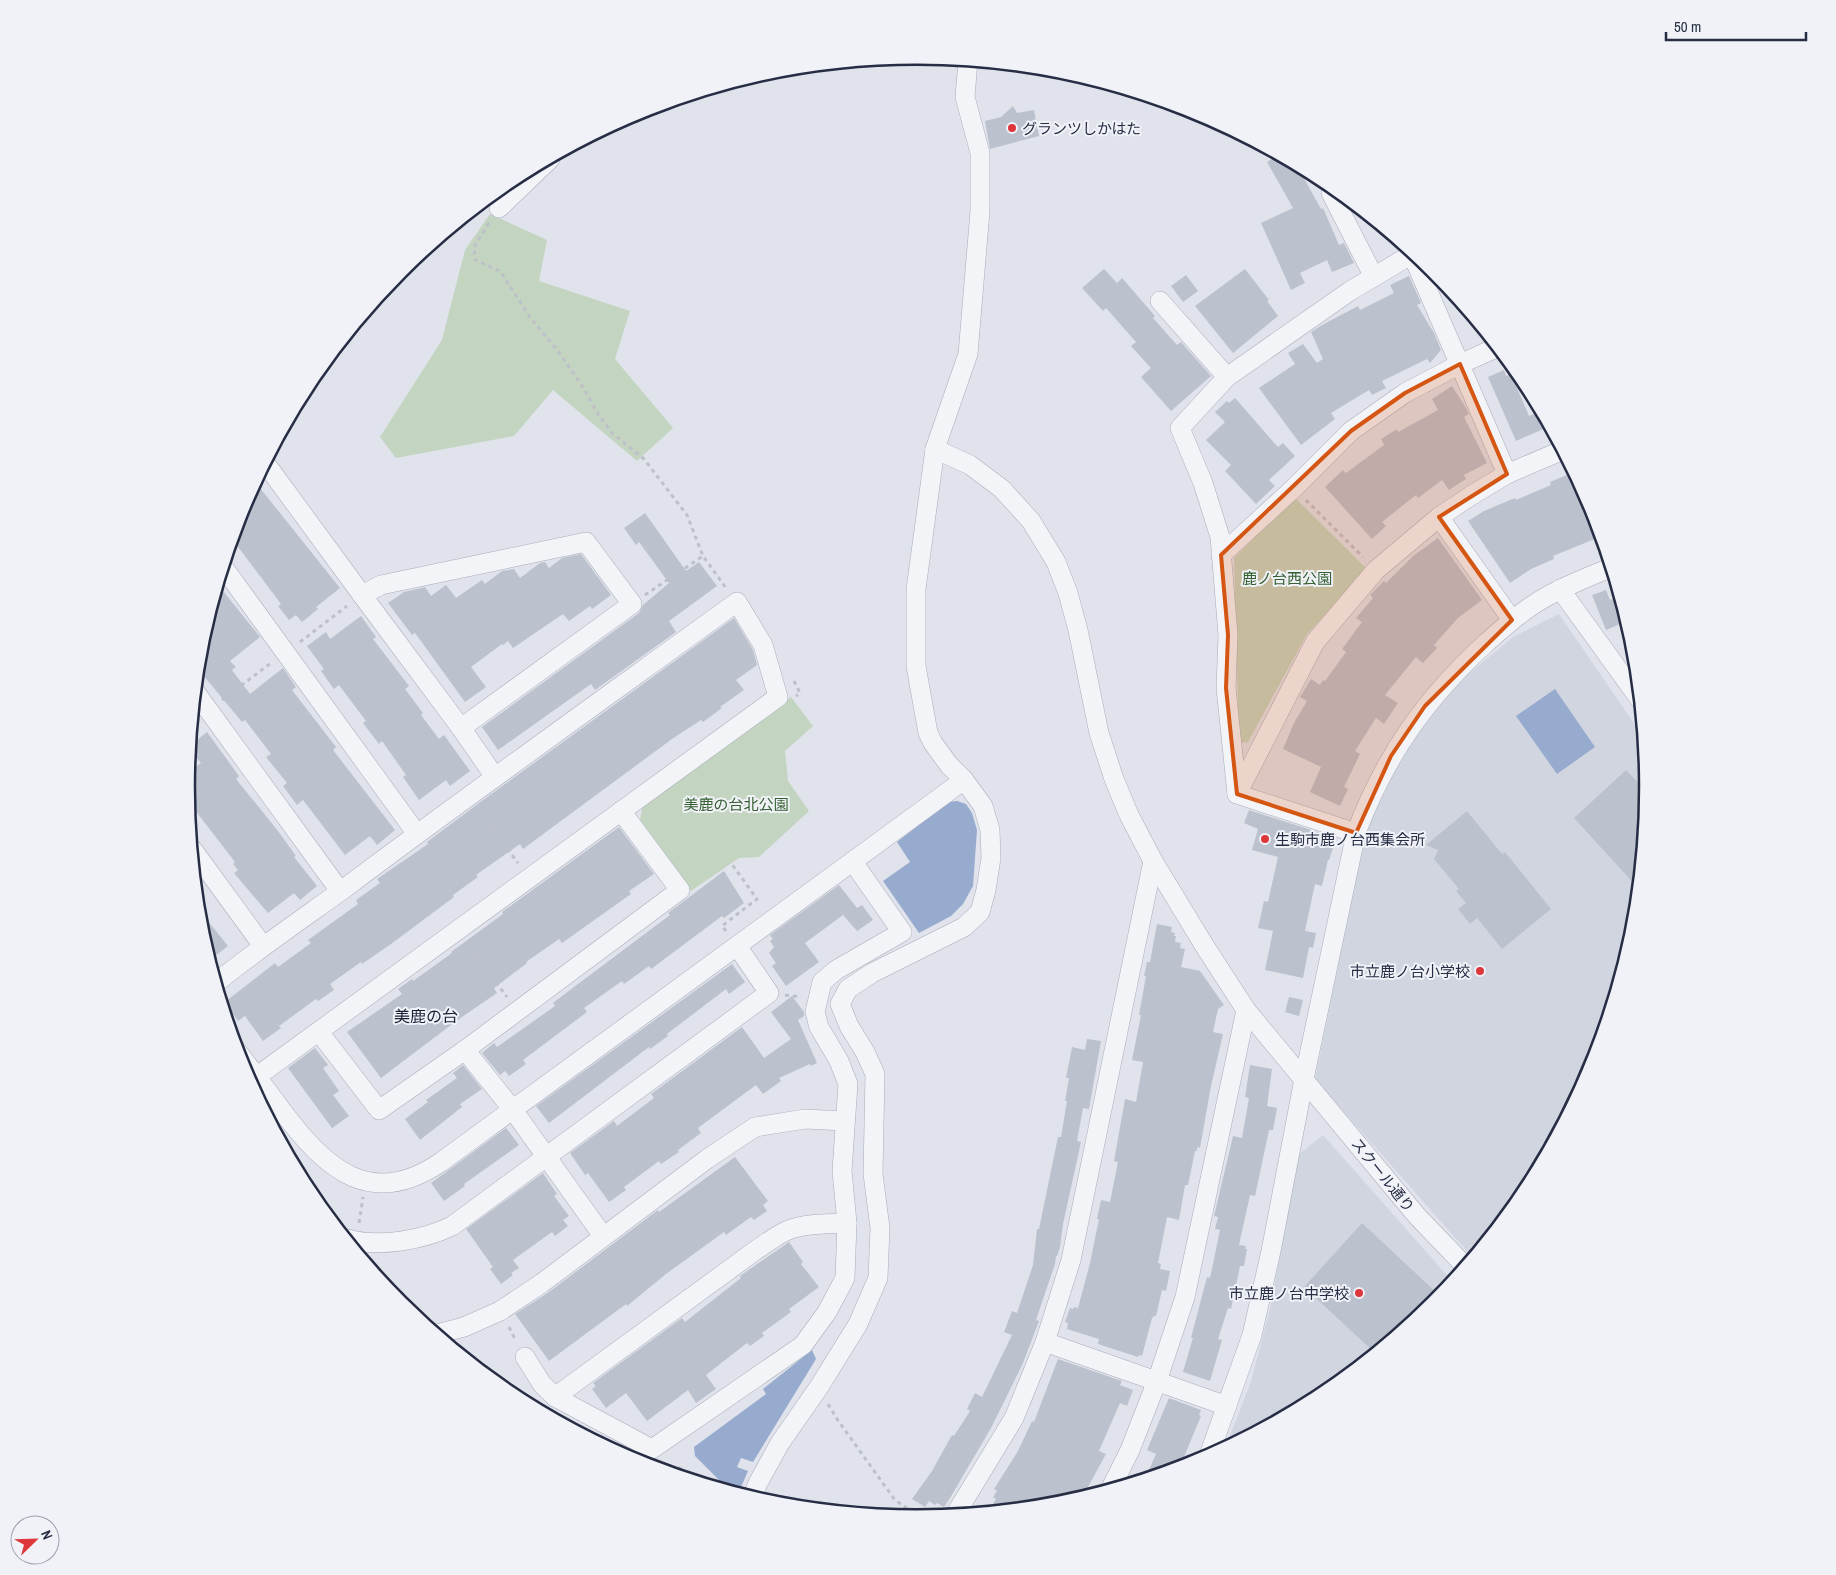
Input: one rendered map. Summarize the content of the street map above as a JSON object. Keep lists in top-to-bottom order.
{
  "streets": {
    "street": ["スクール通り"]
  },
  "districts": ["美鹿の台"],
  "parks": ["鹿ノ台西公園", "美鹿の台北公園"],
  "places": [
    "グランツしかはた",
    "生駒市鹿ノ台西集会所",
    "市立鹿ノ台小学校",
    "市立鹿ノ台中学校"
  ],
  "scale_bar": "50 m",
  "north": "top right"
}
